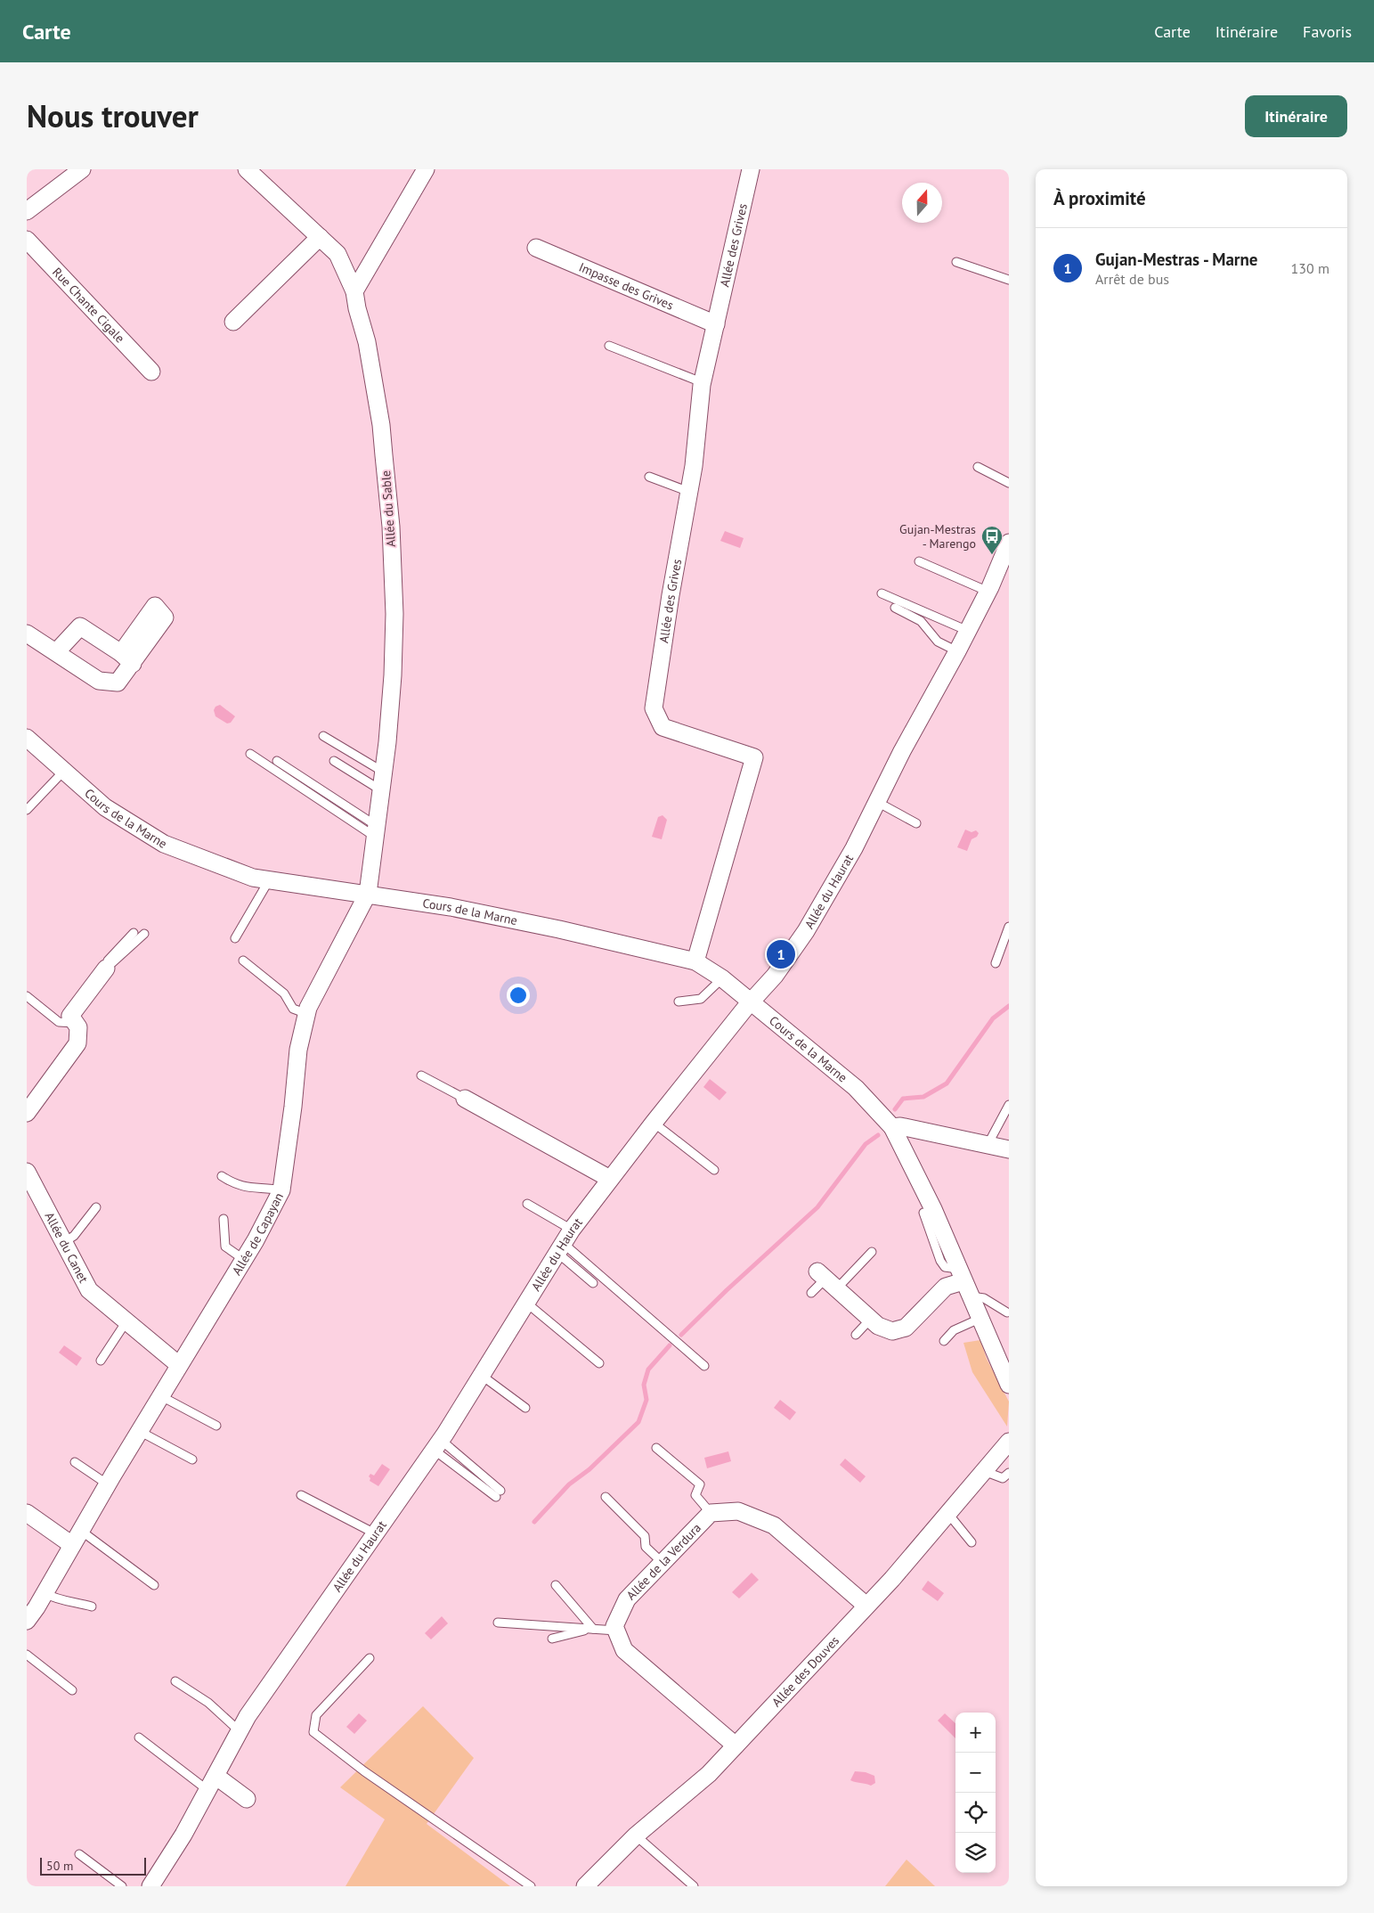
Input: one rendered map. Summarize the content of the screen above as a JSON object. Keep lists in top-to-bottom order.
{
  "streets": {
    "street": [
      "Allée des Grives",
      "Impasse des Grives",
      "Rue Chante Cigale",
      "Allée du Sable",
      "Cours de la Marne",
      "Allée du Haurat",
      "Allée de Capayan",
      "Allée du Canet",
      "Allée de la Verdura",
      "Allée des Douves"
    ]
  },
  "crossings": [
    ["Allée des Grives", "Impasse des Grives"],
    ["Allée des Grives", "Cours de la Marne"],
    ["Allée du Sable", "Cours de la Marne"],
    ["Allée du Sable", "Allée de Capayan"],
    ["Cours de la Marne", "Allée du Haurat"],
    ["Cours de la Marne", "Allée de Capayan"],
    ["Allée de Capayan", "Allée du Canet"],
    ["Allée de la Verdura", "Allée des Douves"]
  ],
  "places": {
    "bus stop": ["Gujan-Mestras - Marengo"]
  },
  "scale_bar": "50 m",
  "north": "top",
  "page": {
    "header": "Carte",
    "nav": ["Carte", "Itinéraire", "Favoris"],
    "title": "Nous trouver",
    "buttons": "Itinéraire",
    "heading": "À proximité",
    "list": [
      {
        "mark": "1",
        "name": "Gujan-Mestras - Marne",
        "note": "Arrêt de bus",
        "value": "130 m"
      }
    ],
    "pins": "1",
    "map_buttons": ["+", "−"],
    "scale": "50 m"
  }
}
